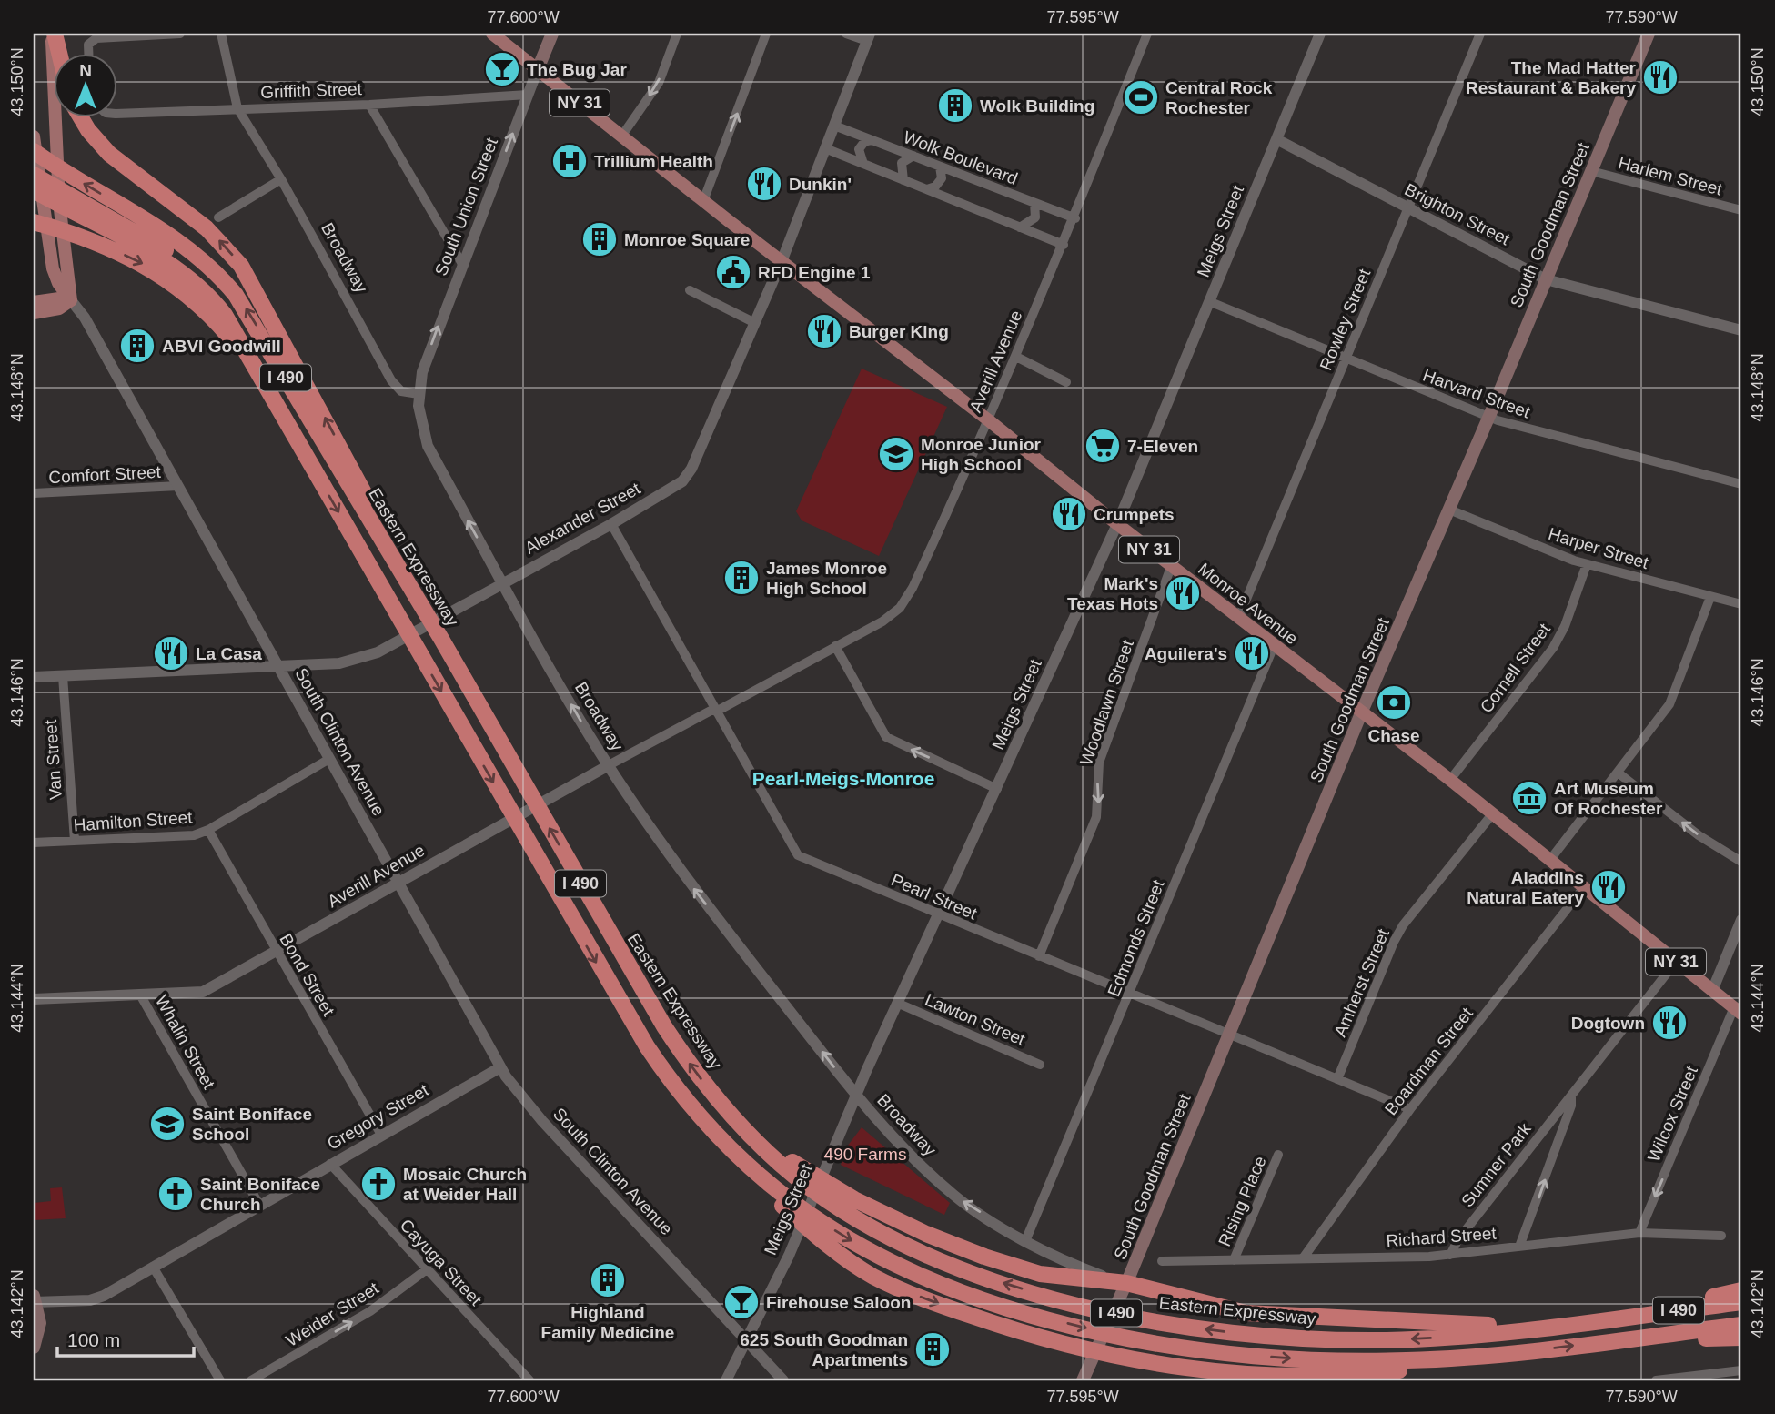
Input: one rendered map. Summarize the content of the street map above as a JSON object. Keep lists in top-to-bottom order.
{
  "streets": {
    "highway": ["I 490", "Eastern Expressway"],
    "main road": [
      "NY 31",
      "South Union Street",
      "South Goodman Street",
      "Monroe Avenue",
      "South Clinton Avenue"
    ],
    "street": [
      "Griffith Street",
      "Wolk Boulevard",
      "Harlem Street",
      "Brighton Street",
      "Meigs Street",
      "Broadway",
      "Rowley Street",
      "Averill Avenue",
      "Harvard Street",
      "Comfort Street",
      "Alexander Street",
      "Harper Street",
      "Cornell Street",
      "Woodlawn Street",
      "Van Street",
      "Hamilton Street",
      "Pearl Street",
      "Edmonds Street",
      "Bond Street",
      "Amherst Street",
      "Lawton Street",
      "Whalin Street",
      "Boardman Street",
      "Wilcox Street",
      "Gregory Street",
      "Sumner Park",
      "Rising Place",
      "Richard Street",
      "Cayuga Street",
      "Weider Street"
    ]
  },
  "crossings": [
    ["Griffith Street", "South Union Street"],
    ["Griffith Street", "Broadway"],
    ["Wolk Boulevard", "Averill Avenue"],
    ["Wolk Boulevard", "Alexander Street"],
    ["Harlem Street", "South Goodman Street"],
    ["South Union Street", "Broadway"],
    ["South Union Street", "Monroe Avenue"],
    ["Brighton Street", "South Goodman Street"],
    ["Brighton Street", "Meigs Street"],
    ["Brighton Street", "Rowley Street"],
    ["South Goodman Street", "Broadway"],
    ["South Goodman Street", "Harvard Street"],
    ["South Goodman Street", "Harper Street"],
    ["South Goodman Street", "Monroe Avenue"],
    ["South Goodman Street", "Pearl Street"],
    ["Meigs Street", "Broadway"],
    ["Meigs Street", "Harvard Street"],
    ["Meigs Street", "Monroe Avenue"],
    ["Meigs Street", "South Clinton Avenue"],
    ["Meigs Street", "Pearl Street"],
    ["Meigs Street", "Lawton Street"],
    ["Broadway", "Averill Avenue"],
    ["Broadway", "Alexander Street"],
    ["Broadway", "Edmonds Street"],
    ["Rowley Street", "Harvard Street"],
    ["Rowley Street", "Monroe Avenue"],
    ["Averill Avenue", "Monroe Avenue"],
    ["Averill Avenue", "South Clinton Avenue"],
    ["Averill Avenue", "Pearl Street"],
    ["Averill Avenue", "Bond Street"],
    ["Averill Avenue", "Whalin Street"],
    ["Comfort Street", "South Clinton Avenue"],
    ["Alexander Street", "Monroe Avenue"],
    ["Alexander Street", "South Clinton Avenue"],
    ["Alexander Street", "Van Street"],
    ["Alexander Street", "Pearl Street"],
    ["Harper Street", "Cornell Street"],
    ["Monroe Avenue", "Cornell Street"],
    ["Monroe Avenue", "Woodlawn Street"],
    ["Monroe Avenue", "Edmonds Street"],
    ["Monroe Avenue", "Amherst Street"],
    ["Monroe Avenue", "Boardman Street"],
    ["Monroe Avenue", "Wilcox Street"],
    ["Monroe Avenue", "Sumner Park"],
    ["Woodlawn Street", "Pearl Street"],
    ["South Clinton Avenue", "Hamilton Street"],
    ["South Clinton Avenue", "Gregory Street"],
    ["Van Street", "Hamilton Street"],
    ["Hamilton Street", "Bond Street"],
    ["Pearl Street", "Edmonds Street"],
    ["Pearl Street", "Amherst Street"],
    ["Pearl Street", "Boardman Street"],
    ["Bond Street", "Gregory Street"],
    ["Whalin Street", "Gregory Street"],
    ["Boardman Street", "Richard Street"],
    ["Wilcox Street", "Richard Street"],
    ["Gregory Street", "Cayuga Street"],
    ["Sumner Park", "Richard Street"],
    ["Rising Place", "Richard Street"],
    ["Cayuga Street", "Weider Street"]
  ],
  "one_way": [
    "South Union Street",
    "Broadway",
    "Woodlawn Street",
    "Wilcox Street",
    "Weider Street"
  ],
  "districts": ["Pearl-Meigs-Monroe"],
  "parks": ["490 Farms"],
  "places": {
    "bar": ["The Bug Jar", "Firehouse Saloon"],
    "restaurant": [
      "The Mad Hatter Restaurant & Bakery",
      "Dunkin'",
      "Burger King",
      "Crumpets",
      "Mark's Texas Hots",
      "La Casa",
      "Aguilera's",
      "Aladdins Natural Eatery",
      "Dogtown"
    ],
    "sports": ["Central Rock Rochester"],
    "building": [
      "Wolk Building",
      "Monroe Square",
      "ABVI Goodwill",
      "James Monroe High School",
      "Highland Family Medicine",
      "625 South Goodman Apartments"
    ],
    "hospital": ["Trillium Health"],
    "public building": ["RFD Engine 1"],
    "supermarket": ["7-Eleven"],
    "school or university": ["Monroe Junior High School", "Saint Boniface School"],
    "bank": ["Chase"],
    "museum": ["Art Museum Of Rochester"],
    "church": ["Mosaic Church at Weider Hall", "Saint Boniface Church"]
  },
  "scale_bar": "100 m",
  "north": "top",
  "coordinates": [
    "77.600°W",
    "77.595°W",
    "77.590°W",
    "43.150°N",
    "43.148°N",
    "43.146°N",
    "43.144°N",
    "43.142°N"
  ]
}
